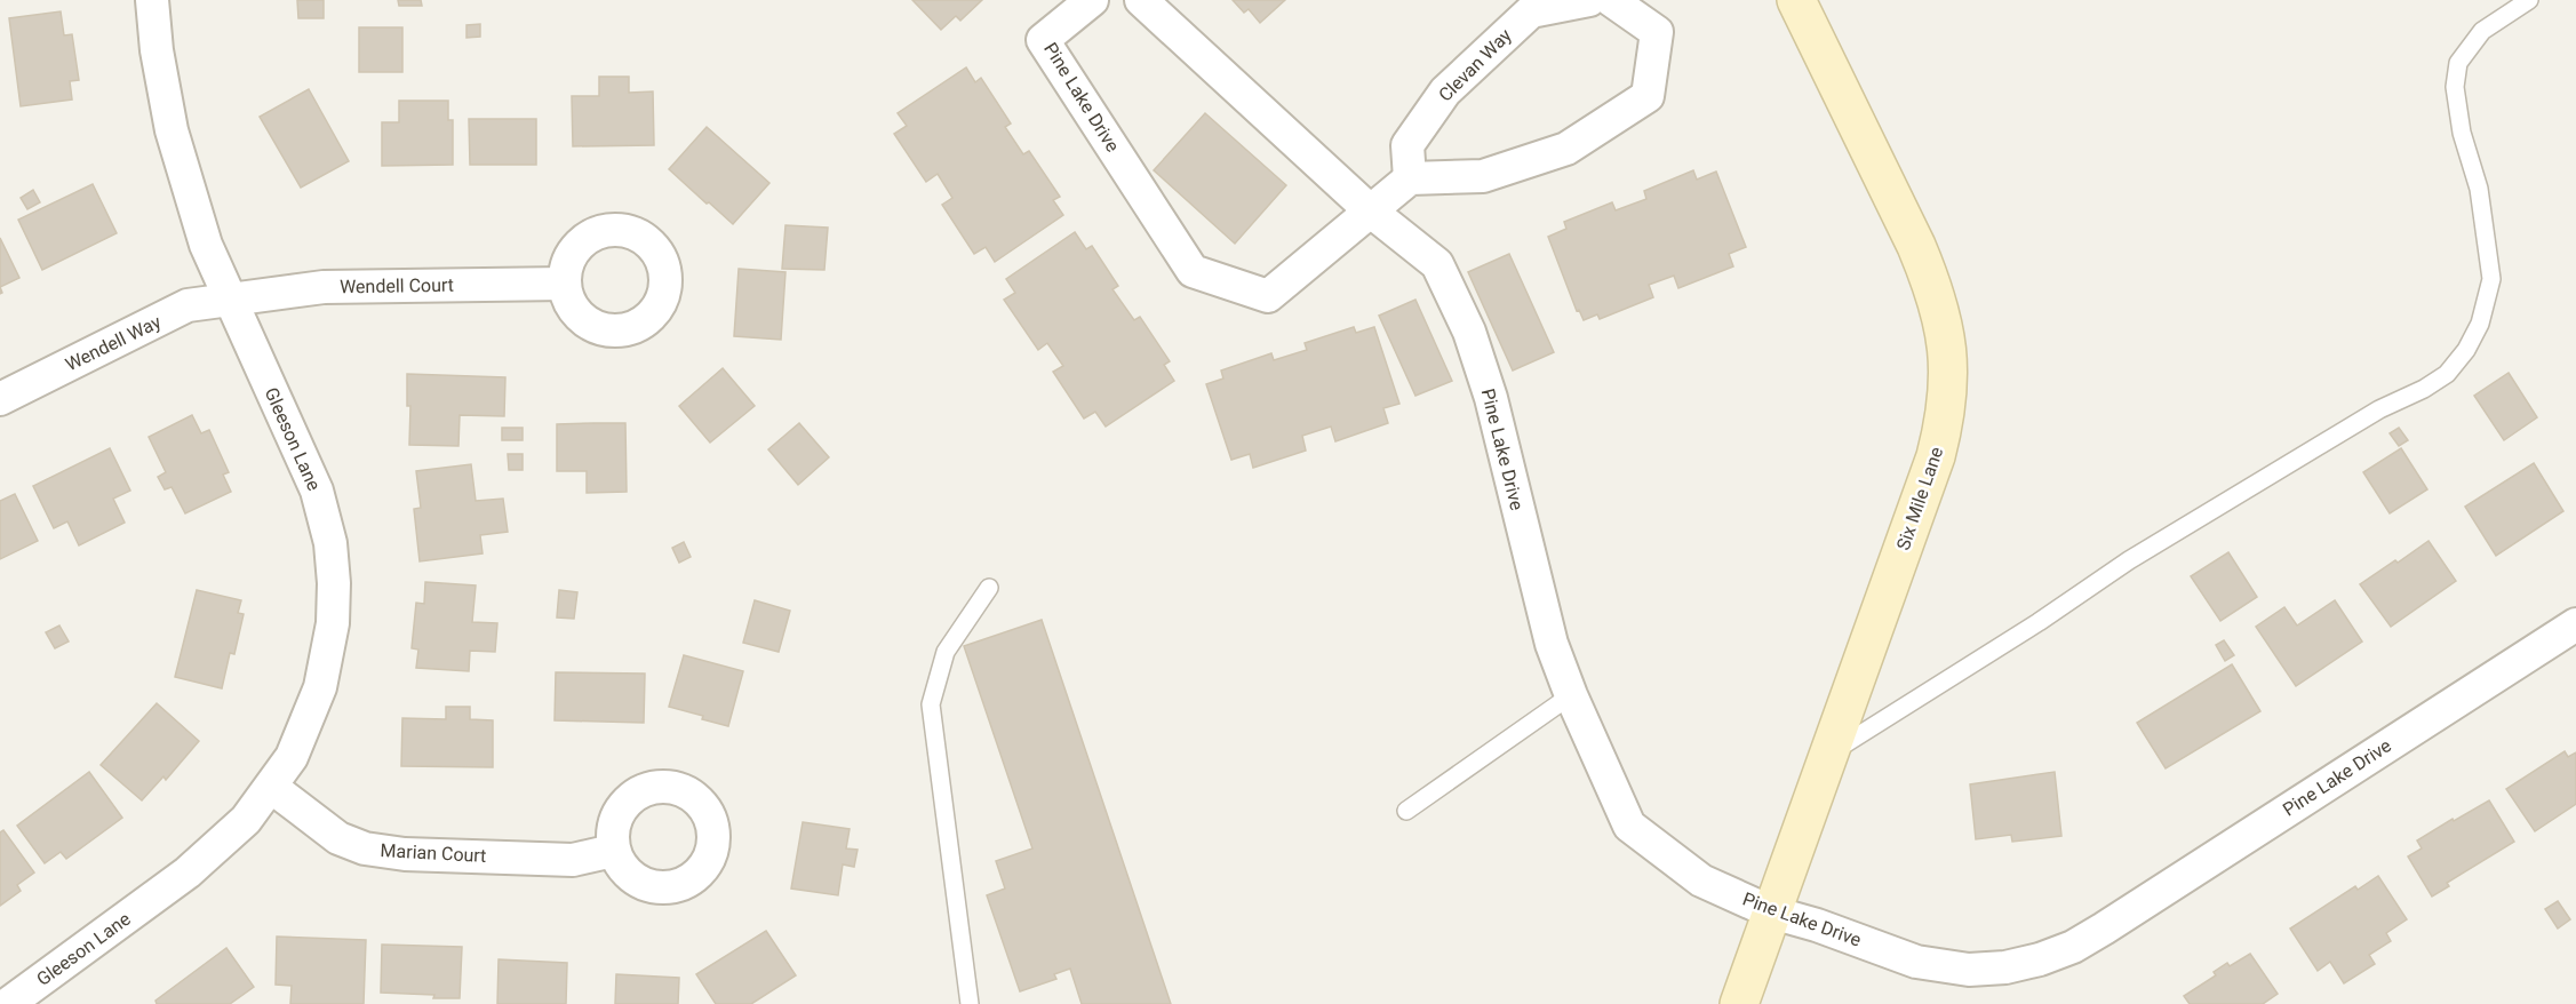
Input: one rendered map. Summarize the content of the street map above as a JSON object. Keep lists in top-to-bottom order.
{
  "streets": {
    "street": [
      "Clevan Way",
      "Pine Lake Drive",
      "Wendell Court",
      "Wendell Way",
      "Gleeson Lane",
      "Six Mile Lane",
      "Marian Court"
    ]
  },
  "crossings": [
    ["Pine Lake Drive", "Six Mile Lane"],
    ["Wendell Court", "Wendell Way"],
    ["Wendell Court", "Gleeson Lane"],
    ["Wendell Way", "Gleeson Lane"],
    ["Gleeson Lane", "Marian Court"]
  ]
}
